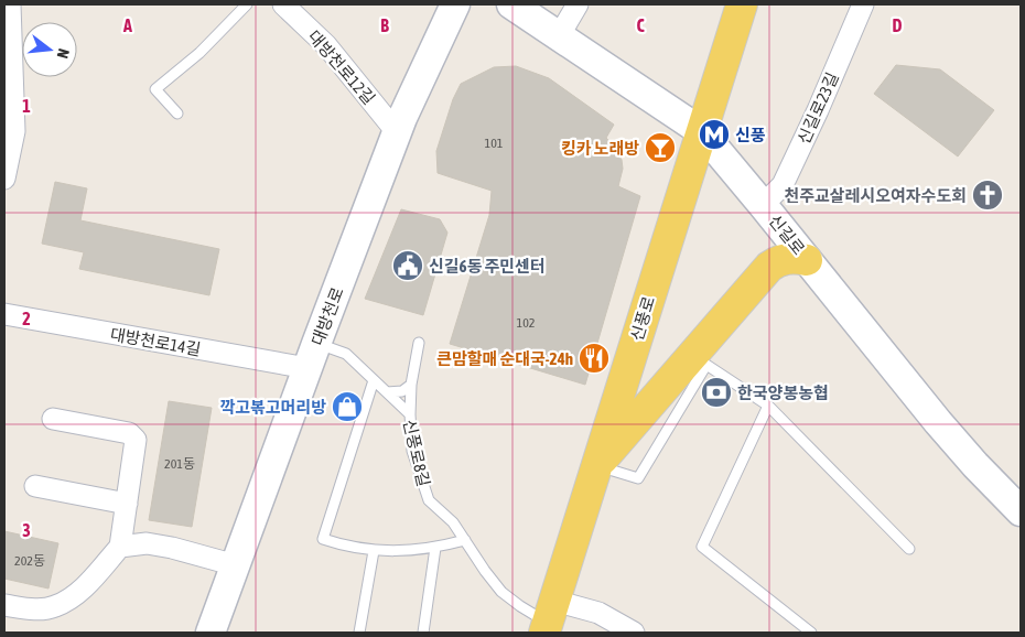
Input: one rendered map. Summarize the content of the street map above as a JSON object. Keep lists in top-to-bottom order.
{
  "streets": {
    "main road": ["신길로", "대방천로", "신풍로"],
    "street": ["대방천로12길", "신길로23길", "대방천로14길"],
    "lane": ["신풍로8길"]
  },
  "crossings": [
    ["대방천로12길", "대방천로"],
    ["신길로23길", "신길로"],
    ["신길로", "신풍로"],
    ["대방천로", "대방천로14길"],
    ["대방천로", "신풍로8길"],
    ["신풍로", "신풍로8길"],
    ["대방천로14길", "신풍로8길"]
  ],
  "places": {
    "metro station": ["신풍"],
    "bar": ["킹카 노래방"],
    "church": ["천주교살레시오여자수도회"],
    "public building": ["신길6동 주민센터"],
    "restaurant": ["큰맘할매 순대국-24h"],
    "bank": ["한국양봉농협"],
    "shop": ["깍고볶고머리방"]
  },
  "house_numbers": [
    "101",
    "102",
    "201동",
    "202동"
  ],
  "north": "right",
  "grid": {
    "columns": [
      "A",
      "B",
      "C",
      "D"
    ],
    "rows": ["1", "2", "3"]
  }
}
